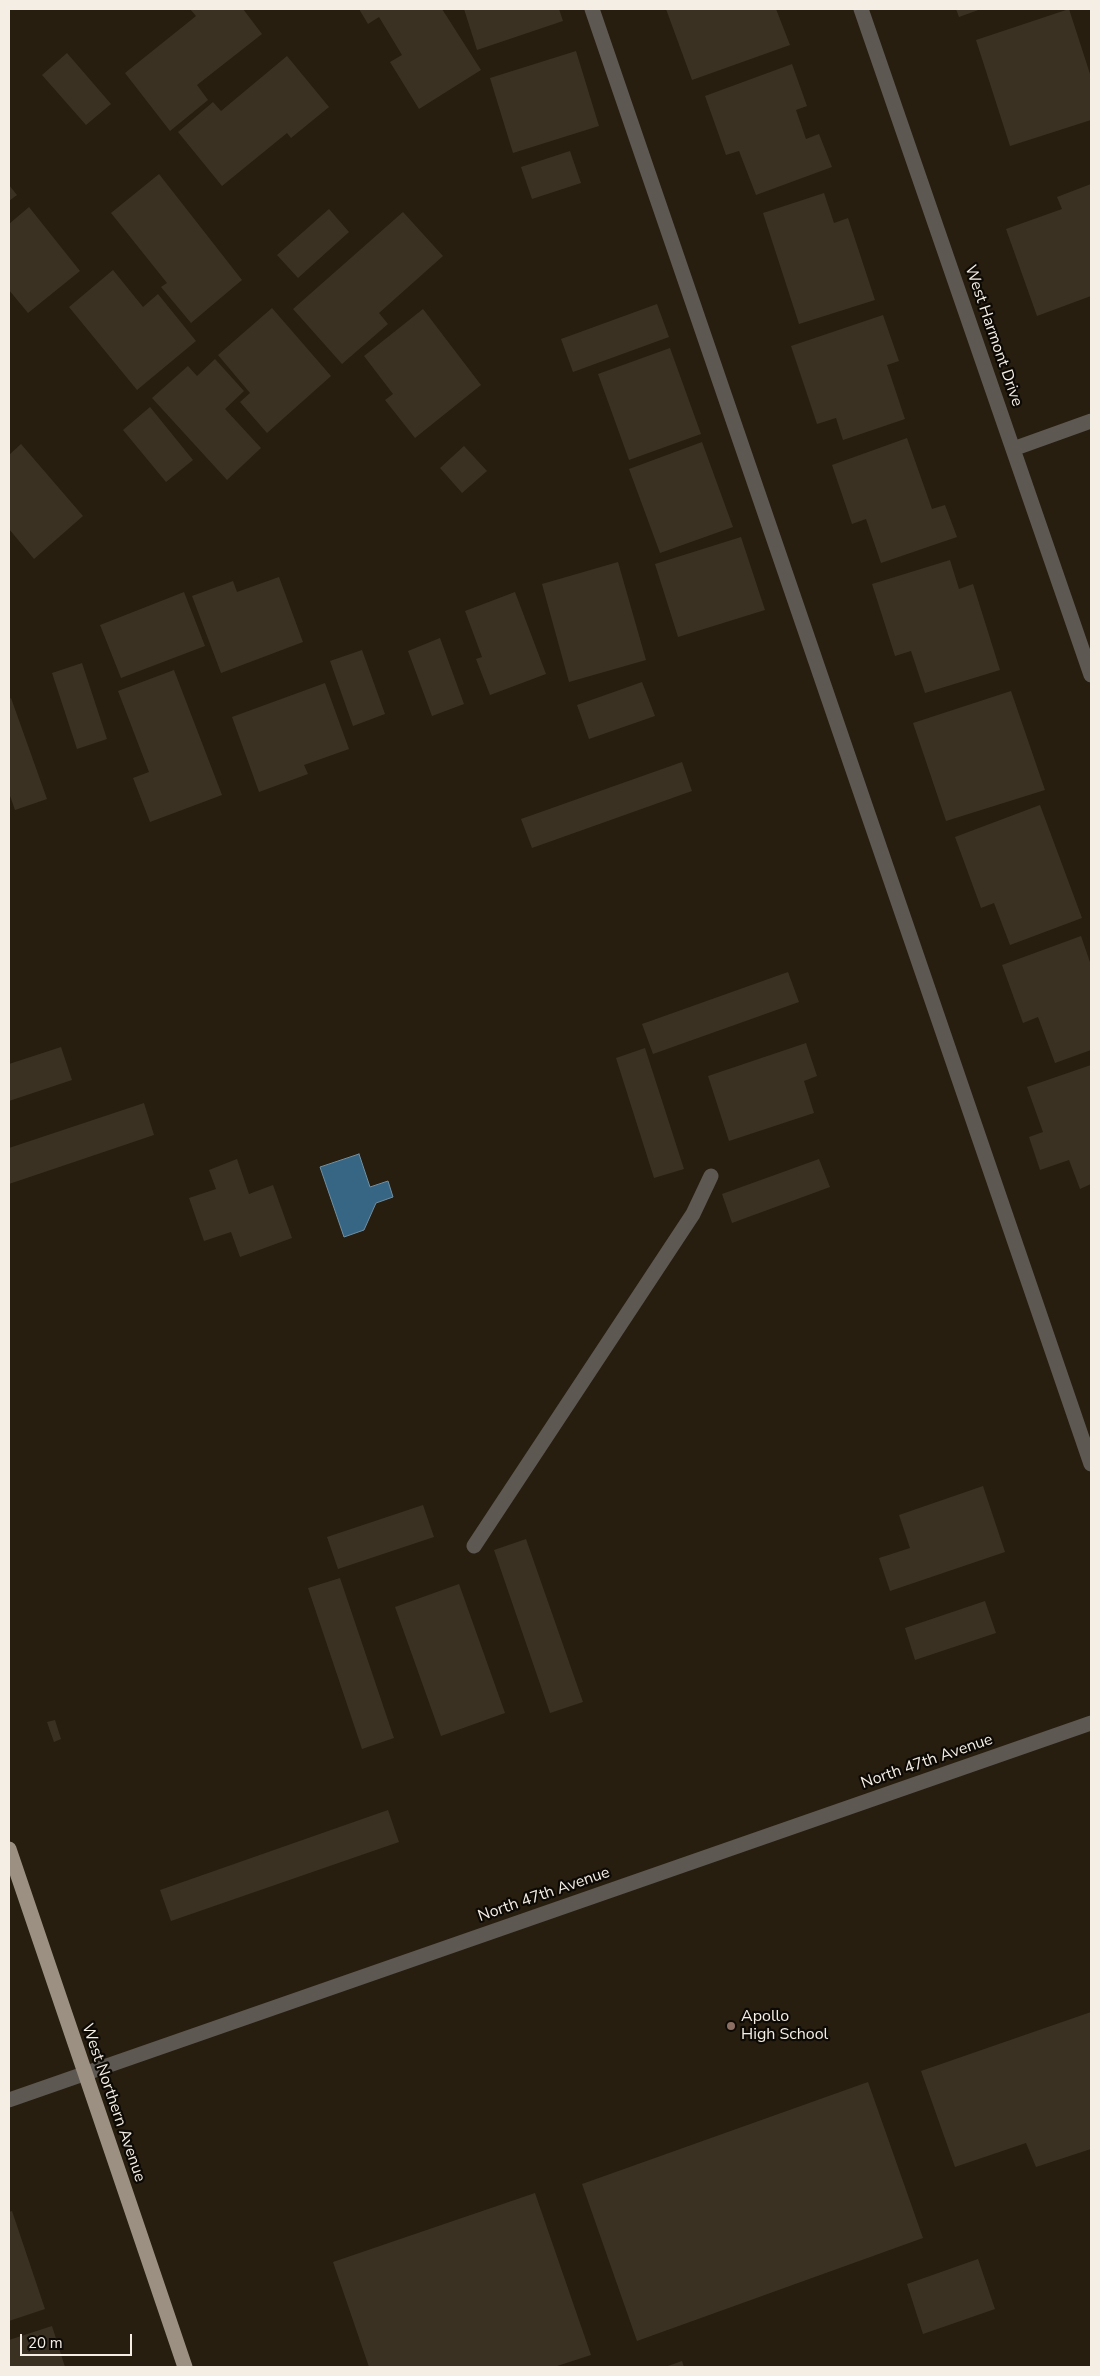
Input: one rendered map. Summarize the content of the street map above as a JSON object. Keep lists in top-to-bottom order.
{
  "streets": {
    "main road": ["West Northern Avenue"],
    "street": ["West Harmont Drive", "North 47th Avenue"]
  },
  "crossings": [
    ["North 47th Avenue", "West Northern Avenue"]
  ],
  "places": ["Apollo High School"],
  "scale_bar": "20 m"
}
